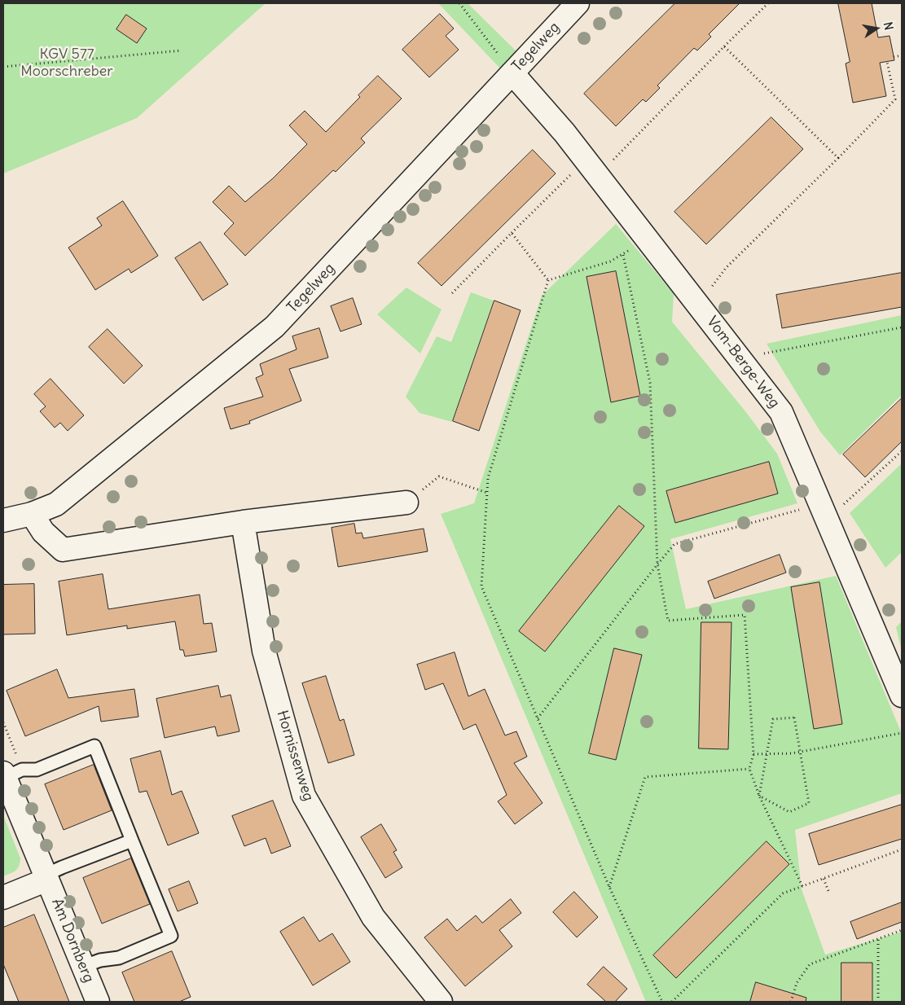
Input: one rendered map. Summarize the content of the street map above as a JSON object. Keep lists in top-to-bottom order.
{
  "streets": {
    "street": [
      "Tegelweg",
      "Vom-Berge-Weg",
      "Hornissenweg",
      "Am Dornberg"
    ]
  },
  "crossings": [
    ["Tegelweg", "Vom-Berge-Weg"]
  ],
  "parks": ["KGV 577 Moorschreber"],
  "north": "right"
}
